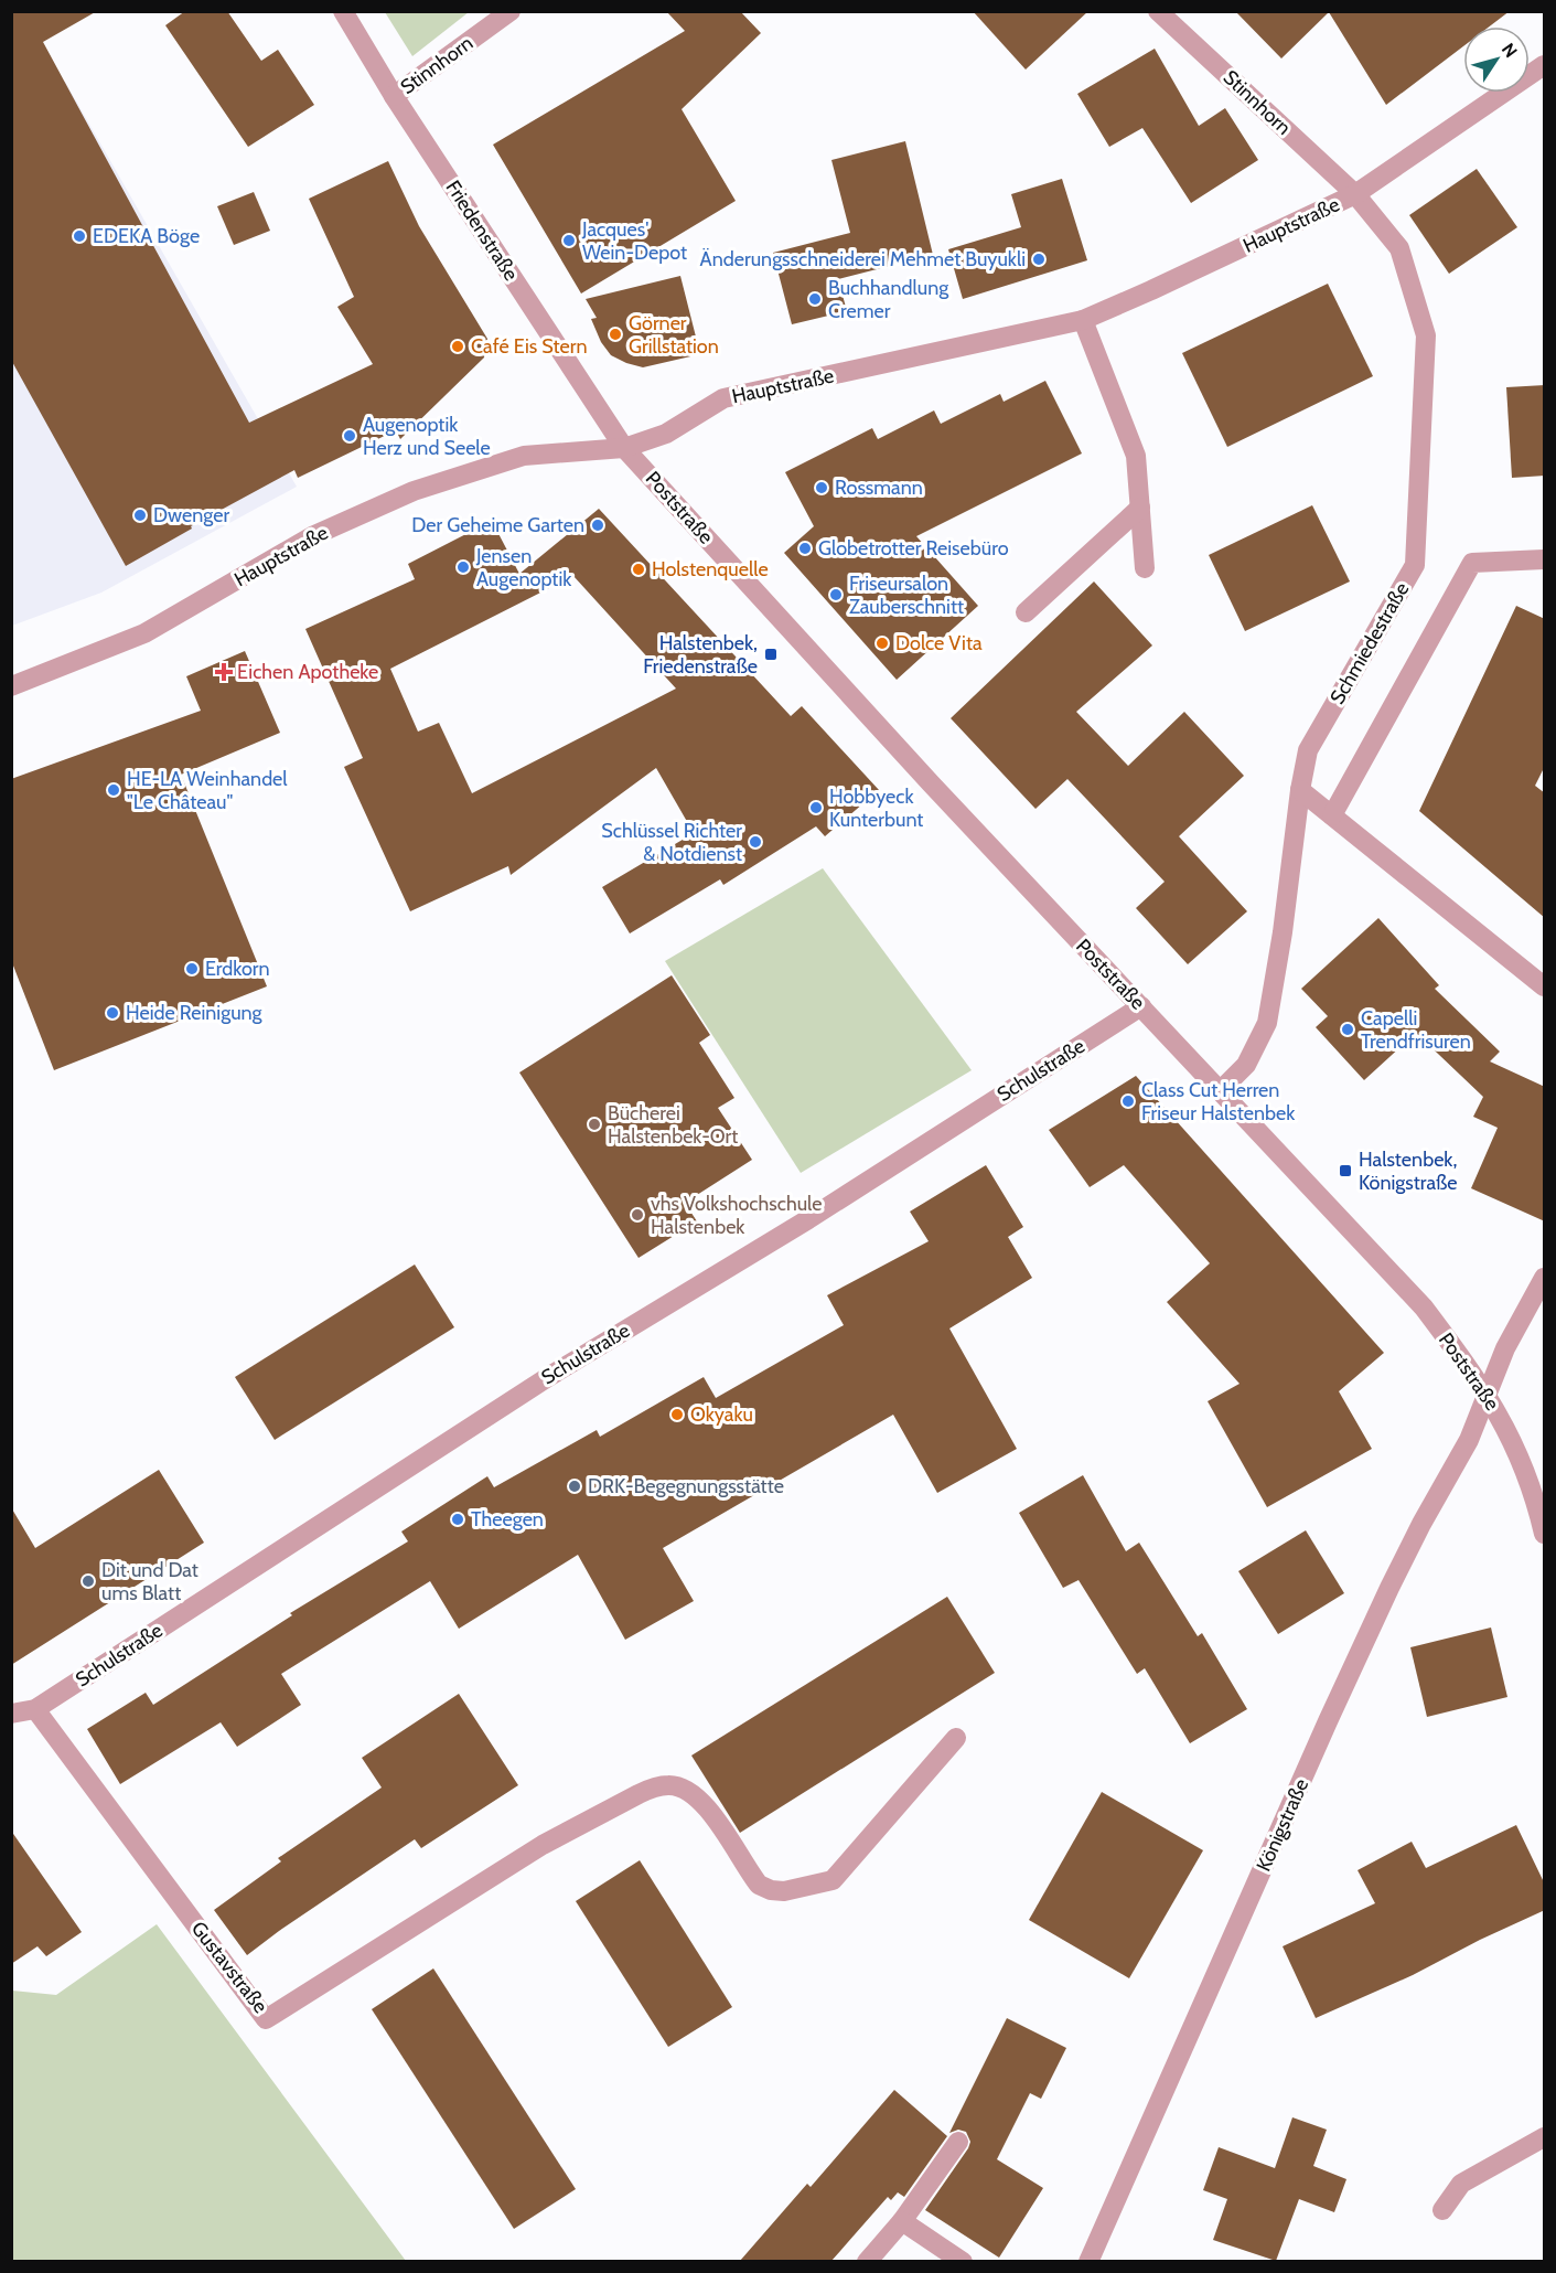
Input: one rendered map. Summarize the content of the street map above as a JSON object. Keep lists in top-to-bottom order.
{
  "streets": {
    "street": [
      "Stinnhorn",
      "Hauptstraße",
      "Friedenstraße",
      "Poststraße",
      "Schmiedestraße",
      "Schulstraße",
      "Königstraße",
      "Gustavstraße"
    ]
  },
  "crossings": [
    ["Stinnhorn", "Hauptstraße"],
    ["Stinnhorn", "Friedenstraße"],
    ["Stinnhorn", "Schmiedestraße"],
    ["Hauptstraße", "Friedenstraße"],
    ["Hauptstraße", "Poststraße"],
    ["Hauptstraße", "Schmiedestraße"],
    ["Friedenstraße", "Poststraße"],
    ["Poststraße", "Schmiedestraße"],
    ["Poststraße", "Schulstraße"],
    ["Poststraße", "Königstraße"],
    ["Schulstraße", "Gustavstraße"]
  ],
  "places": {
    "other": [
      "EDEKA Böge",
      "Jacques' Wein-Depot",
      "Änderungsschneiderei Mehmet Buyukli",
      "Buchhandlung Cremer",
      "Görner Grillstation",
      "Café Eis Stern",
      "Augenoptik Herz und Seele",
      "Rossmann",
      "Dwenger",
      "Der Geheime Garten",
      "Globetrotter Reisebüro",
      "Jensen Augenoptik",
      "Holstenquelle",
      "Friseursalon Zauberschnitt",
      "Dolce Vita",
      "HE-LA Weinhandel \"Le Château\"",
      "Hobbyeck Kunterbunt",
      "Schlüssel Richter & Notdienst",
      "Erdkorn",
      "Heide Reinigung",
      "Capelli Trendfrisuren",
      "Class Cut Herren Friseur Halstenbek",
      "Bücherei Halstenbek-Ort",
      "vhs Volkshochschule Halstenbek",
      "Okyaku",
      "DRK-Begegnungsstätte",
      "Theegen",
      "Dit und Dat ums Blatt"
    ],
    "transit": ["Halstenbek, Friedenstraße", "Halstenbek, Königstraße"],
    "health": ["Eichen Apotheke"]
  },
  "north": "top right"
}
